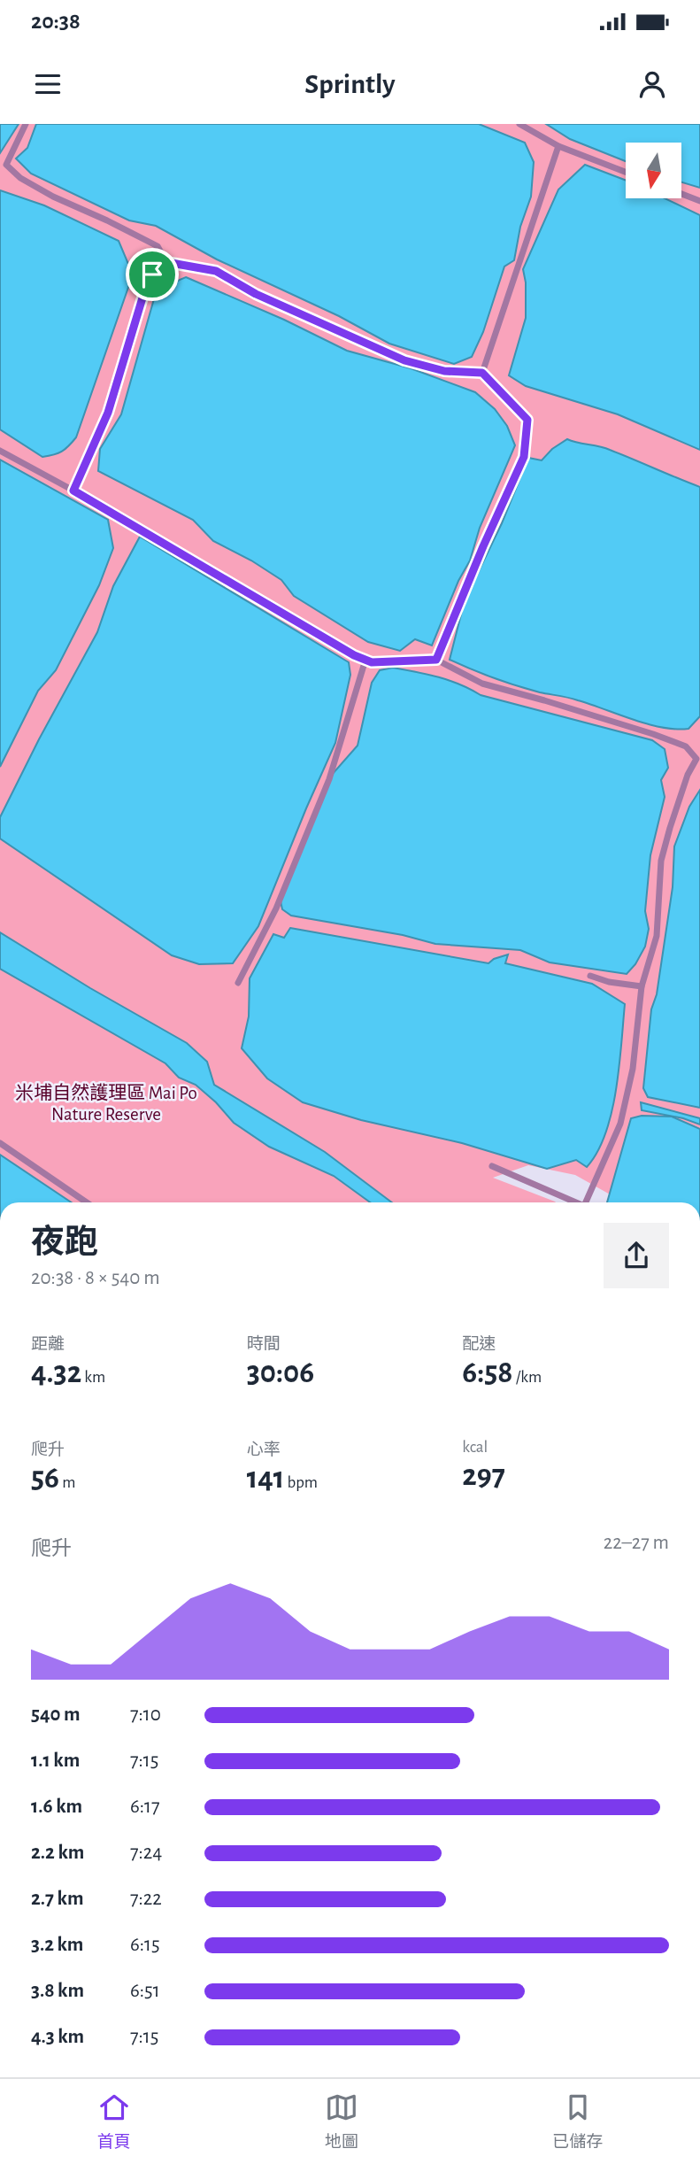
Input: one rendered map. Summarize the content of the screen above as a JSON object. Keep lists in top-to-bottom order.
{
  "parks": ["米埔自然護理區 Mai Po Nature Reserve"],
  "north": "bottom",
  "page": {
    "status": "20:38",
    "header": "Sprintly",
    "heading": ["夜跑", "20:38 · 8 × 540 m"],
    "stats": [
      ["距離", "4.32 km"],
      ["時間", "30:06"],
      ["配速", "6:58 /km"],
      ["爬升", "56 m"],
      ["心率", "141 bpm"],
      ["kcal", "297"]
    ],
    "chart": ["爬升", "22–27 m"],
    "list": [
      {
        "name": "540 m",
        "note": "7:10"
      },
      {
        "name": "1.1 km",
        "note": "7:15"
      },
      {
        "name": "1.6 km",
        "note": "6:17"
      },
      {
        "name": "2.2 km",
        "note": "7:24"
      },
      {
        "name": "2.7 km",
        "note": "7:22"
      },
      {
        "name": "3.2 km",
        "note": "6:15"
      },
      {
        "name": "3.8 km",
        "note": "6:51"
      },
      {
        "name": "4.3 km",
        "note": "7:15"
      }
    ],
    "tabs": ["首頁", "地圖", "已儲存"]
  }
}
